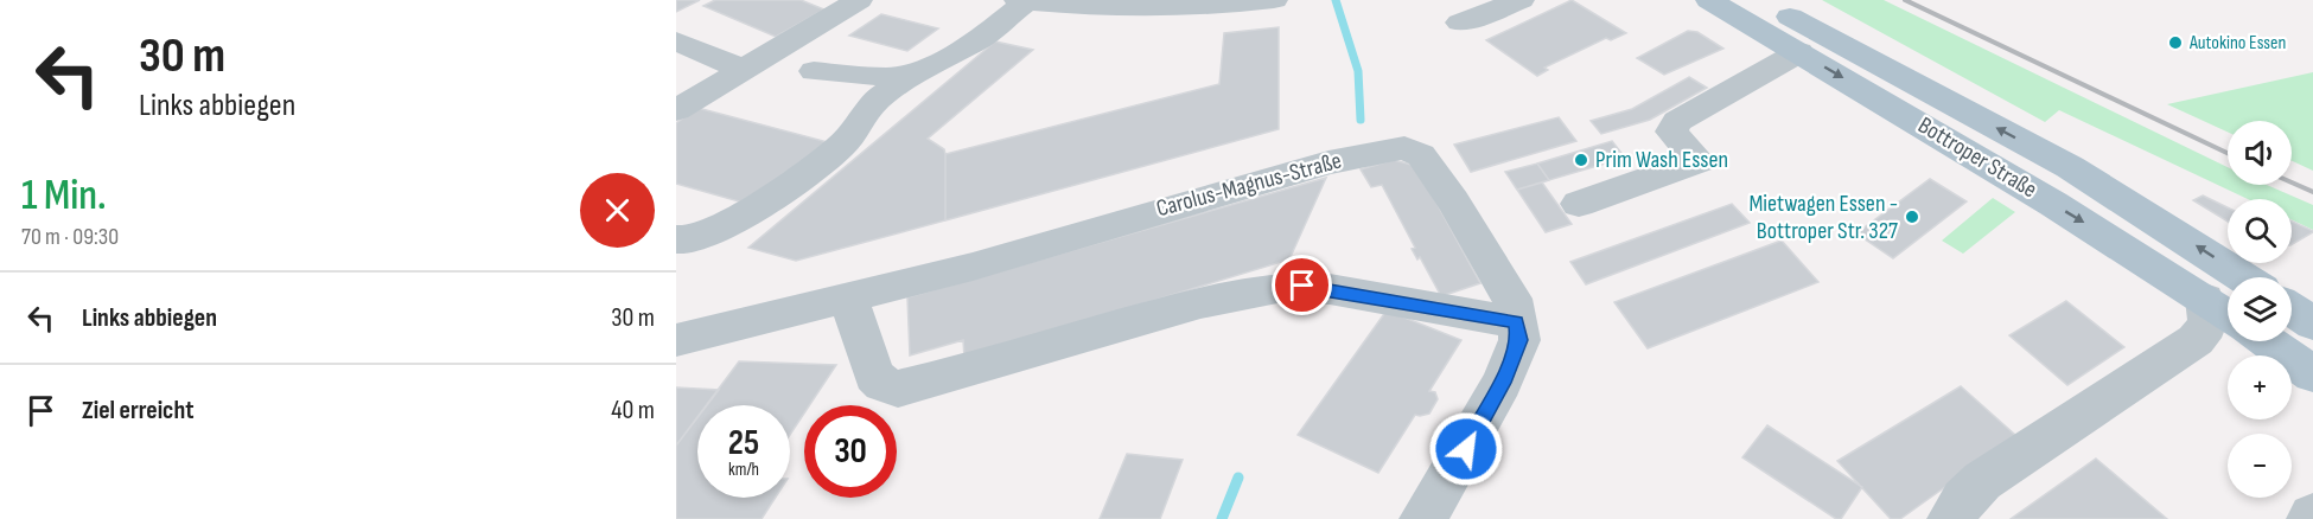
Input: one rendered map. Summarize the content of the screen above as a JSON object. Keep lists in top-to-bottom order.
{
  "streets": {
    "main road": ["Bottroper Straße"],
    "street": ["Carolus-Magnus-Straße"]
  },
  "places": ["Autokino Essen", "Prim Wash Essen", "Mietwagen Essen - Bottroper Str. 327"],
  "page": {
    "turn": ["30 m", "Links abbiegen"],
    "map_buttons": ["+", "−"],
    "heading": ["1 Min.", "70 m · 09:30"],
    "list": [
      {
        "name": "Links abbiegen",
        "value": "30 m"
      },
      {
        "name": "Ziel erreicht",
        "value": "40 m"
      }
    ],
    "speed": "25 km/h",
    "limit": "30"
  }
}
